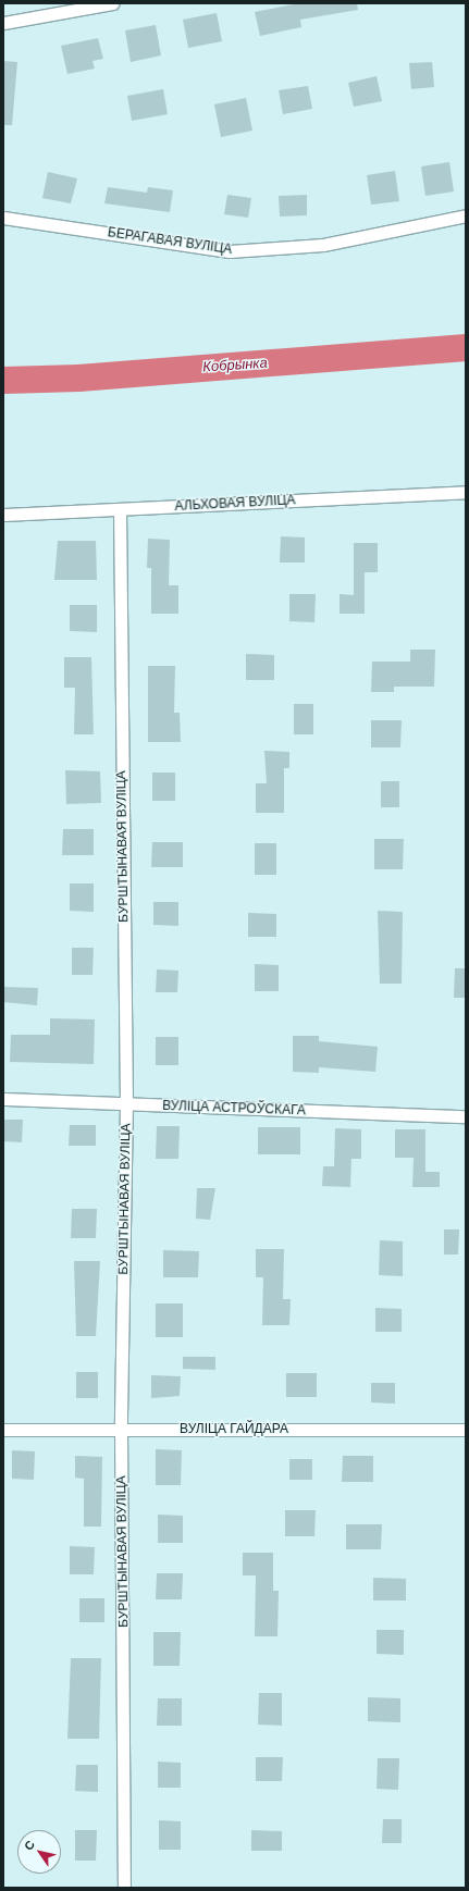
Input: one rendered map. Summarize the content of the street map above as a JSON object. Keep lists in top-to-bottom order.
{
  "streets": {
    "street": [
      "БЕРАГАВАЯ ВУЛІЦА",
      "АЛЬХОВАЯ ВУЛІЦА",
      "БУРШТЫНАВАЯ ВУЛІЦА",
      "ВУЛІЦА АСТРОЎСКАГА",
      "ВУЛІЦА ГАЙДАРА"
    ]
  },
  "crossings": [
    ["АЛЬХОВАЯ ВУЛІЦА", "БУРШТЫНАВАЯ ВУЛІЦА"],
    ["БУРШТЫНАВАЯ ВУЛІЦА", "ВУЛІЦА АСТРОЎСКАГА"],
    ["БУРШТЫНАВАЯ ВУЛІЦА", "ВУЛІЦА ГАЙДАРА"]
  ],
  "water": ["Кобрынка"],
  "north": "top left"
}
